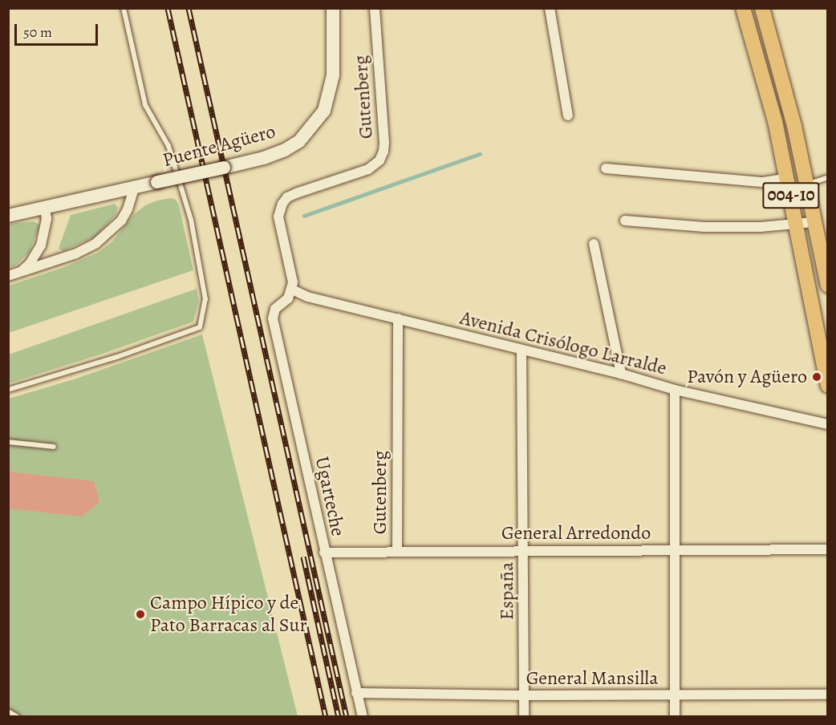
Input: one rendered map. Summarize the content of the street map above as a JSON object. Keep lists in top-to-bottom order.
{
  "streets": {
    "main road": ["004-10"],
    "street": [
      "Gutenberg",
      "Puente Agüero",
      "Avenida Crisólogo Larralde",
      "Ugarteche",
      "General Arredondo",
      "España",
      "General Mansilla"
    ]
  },
  "crossings": [
    ["Gutenberg", "Avenida Crisólogo Larralde"],
    ["Gutenberg", "Ugarteche"],
    ["Gutenberg", "General Arredondo"],
    ["Avenida Crisólogo Larralde", "Ugarteche"],
    ["Avenida Crisólogo Larralde", "España"],
    ["Ugarteche", "General Arredondo"],
    ["Ugarteche", "General Mansilla"],
    ["General Arredondo", "España"],
    ["España", "General Mansilla"]
  ],
  "places": ["Pavón y Agüero", "Campo Hípico y de Pato Barracas al Sur"],
  "scale_bar": "50 m"
}
